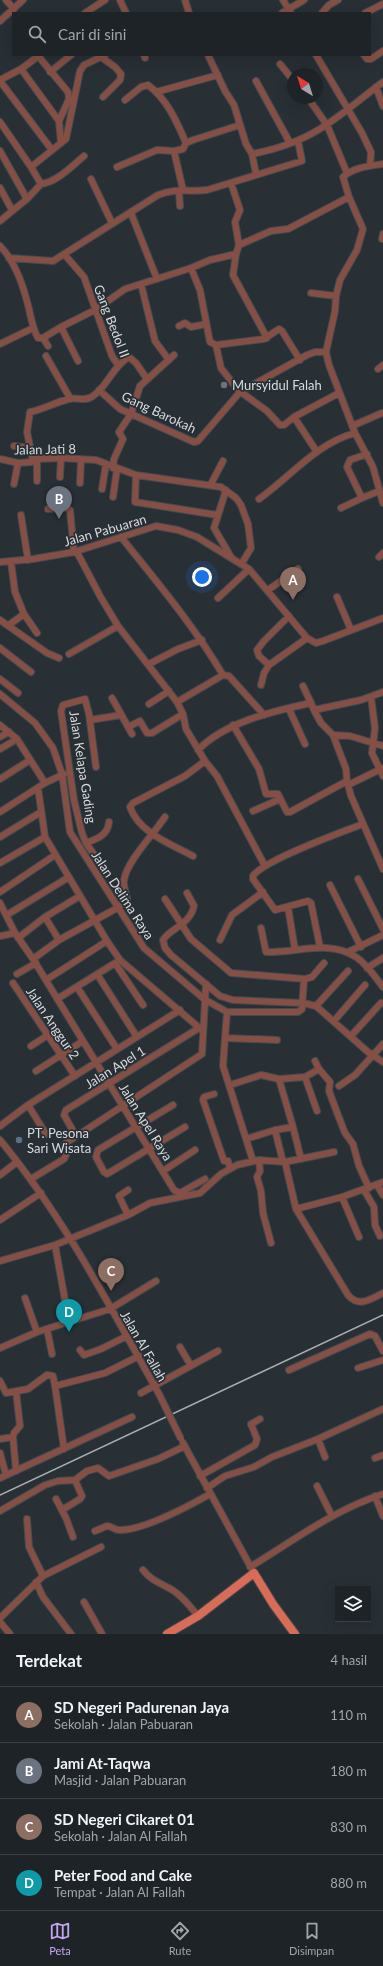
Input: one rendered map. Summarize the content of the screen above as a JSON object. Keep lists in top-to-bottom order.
{
  "streets": {
    "street": [
      "Gang Bedol II",
      "Gang Barokah",
      "Jalan Jati 8",
      "Jalan Pabuaran",
      "Jalan Kelapa Gading",
      "Jalan Delima Raya",
      "Jalan Anggur 2",
      "Jalan Apel 1",
      "Jalan Apel Raya",
      "Jalan Al Fallah"
    ]
  },
  "crossings": [
    ["Gang Bedol II", "Gang Barokah"],
    ["Gang Bedol II", "Jalan Jati 8"],
    ["Jalan Kelapa Gading", "Jalan Delima Raya"],
    ["Jalan Apel 1", "Jalan Apel Raya"]
  ],
  "places": ["Mursyidul Falah", "PT. Pesona Sari Wisata"],
  "north": "top left",
  "page": {
    "search": "Cari di sini",
    "pins": [
      "B",
      "A",
      "C",
      "D"
    ],
    "heading": ["Terdekat", "4 hasil"],
    "list": [
      {
        "mark": "A",
        "name": "SD Negeri Padurenan Jaya",
        "note": "Sekolah · Jalan Pabuaran",
        "value": "110 m"
      },
      {
        "mark": "B",
        "name": "Jami At-Taqwa",
        "note": "Masjid · Jalan Pabuaran",
        "value": "180 m"
      },
      {
        "mark": "C",
        "name": "SD Negeri Cikaret 01",
        "note": "Sekolah · Jalan Al Fallah",
        "value": "830 m"
      },
      {
        "mark": "D",
        "name": "Peter Food and Cake",
        "note": "Tempat · Jalan Al Fallah",
        "value": "880 m"
      }
    ],
    "nav": ["Peta", "Rute", "Disimpan"]
  }
}
